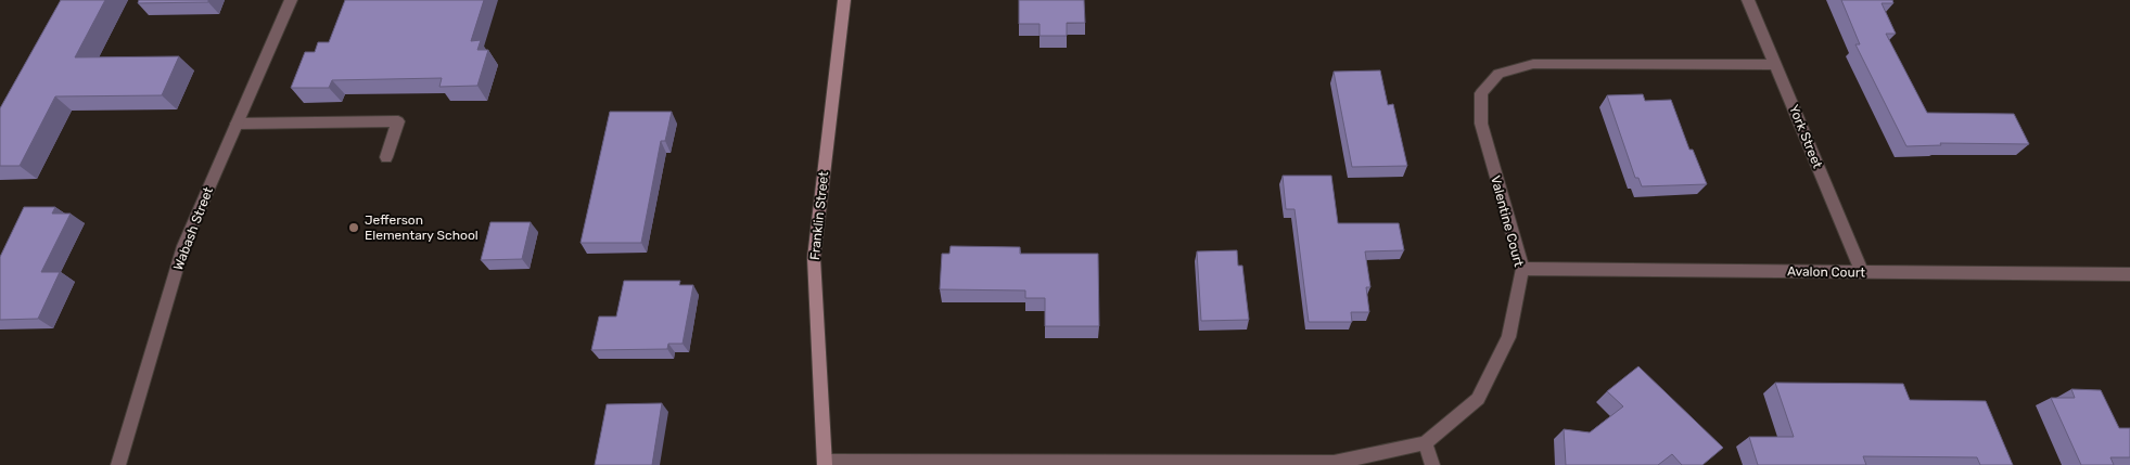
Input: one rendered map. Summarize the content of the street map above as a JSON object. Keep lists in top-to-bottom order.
{
  "streets": {
    "main road": ["Franklin Street"],
    "street": [
      "York Street",
      "Valentine Court",
      "Wabash Street",
      "Avalon Court"
    ]
  },
  "crossings": [
    ["York Street", "Valentine Court"],
    ["York Street", "Avalon Court"],
    ["Franklin Street", "Valentine Court"],
    ["Valentine Court", "Avalon Court"]
  ],
  "places": ["Jefferson Elementary School"]
}
